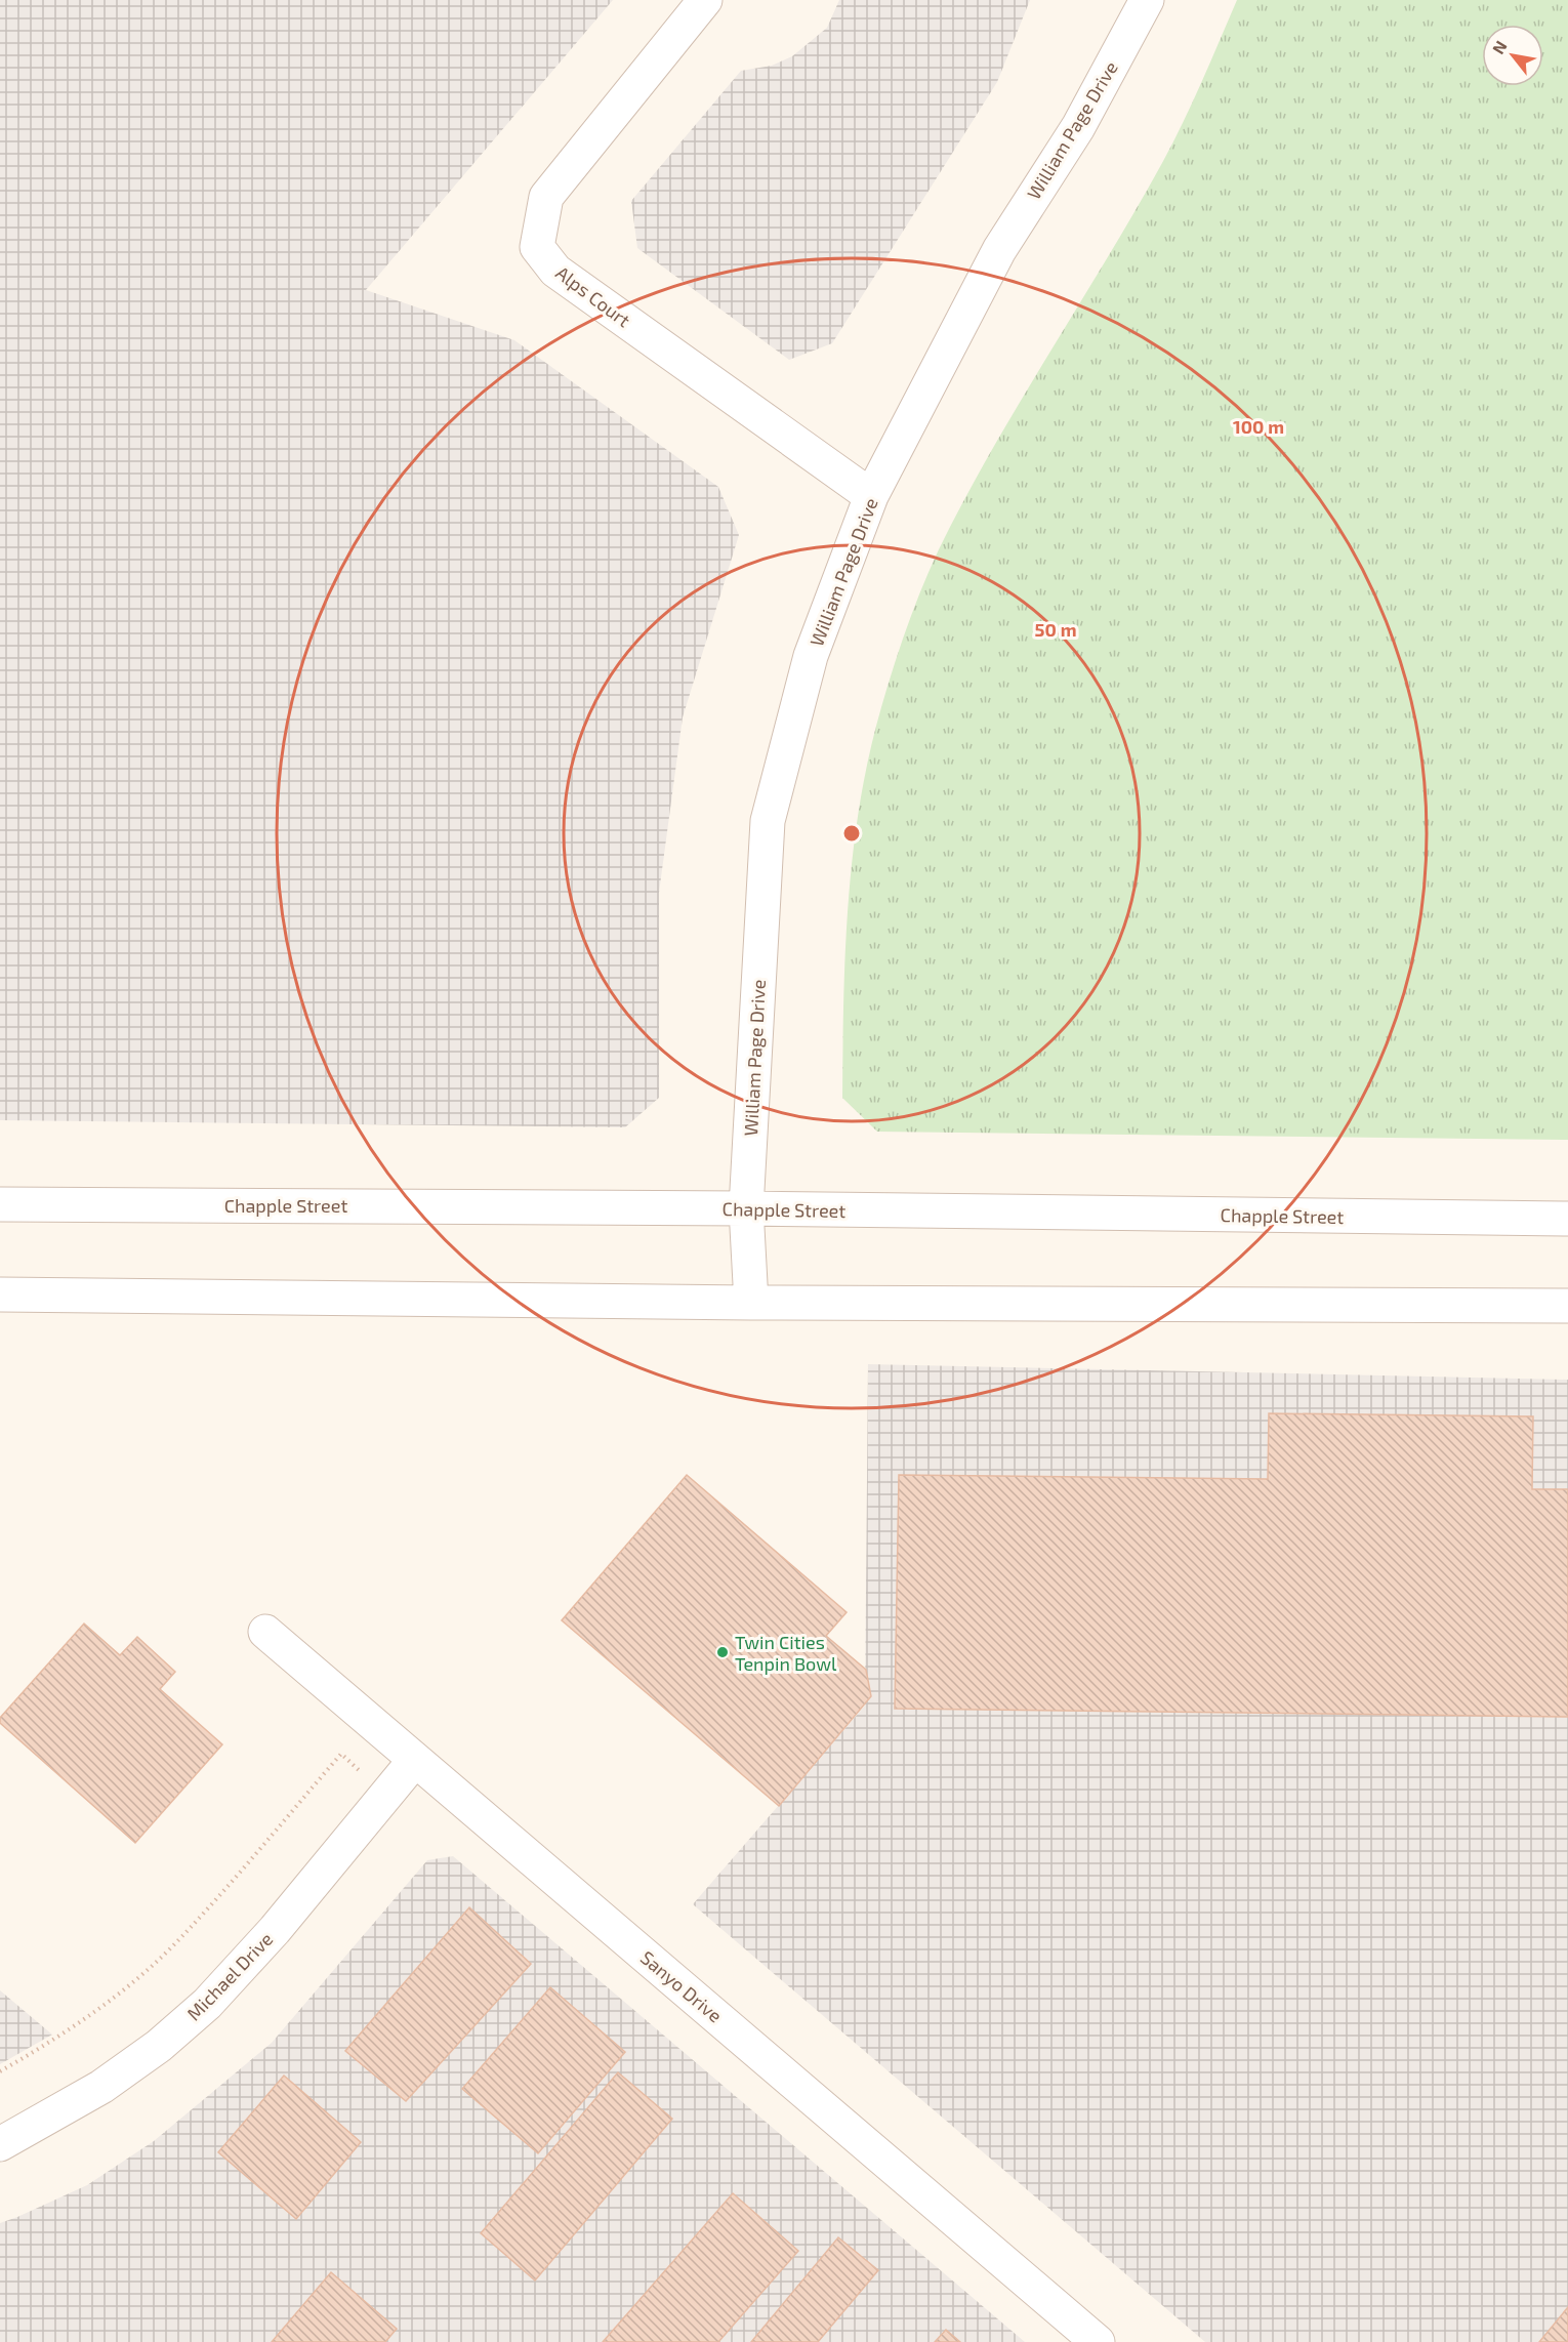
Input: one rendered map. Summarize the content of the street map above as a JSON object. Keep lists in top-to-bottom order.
{
  "streets": {
    "street": [
      "William Page Drive",
      "Alps Court",
      "Chapple Street",
      "Michael Drive",
      "Sanyo Drive"
    ]
  },
  "crossings": [
    ["William Page Drive", "Alps Court"],
    ["William Page Drive", "Chapple Street"],
    ["Michael Drive", "Sanyo Drive"]
  ],
  "places": ["Twin Cities Tenpin Bowl"],
  "north": "top left",
  "rings": ["100 m", "50 m"]
}
